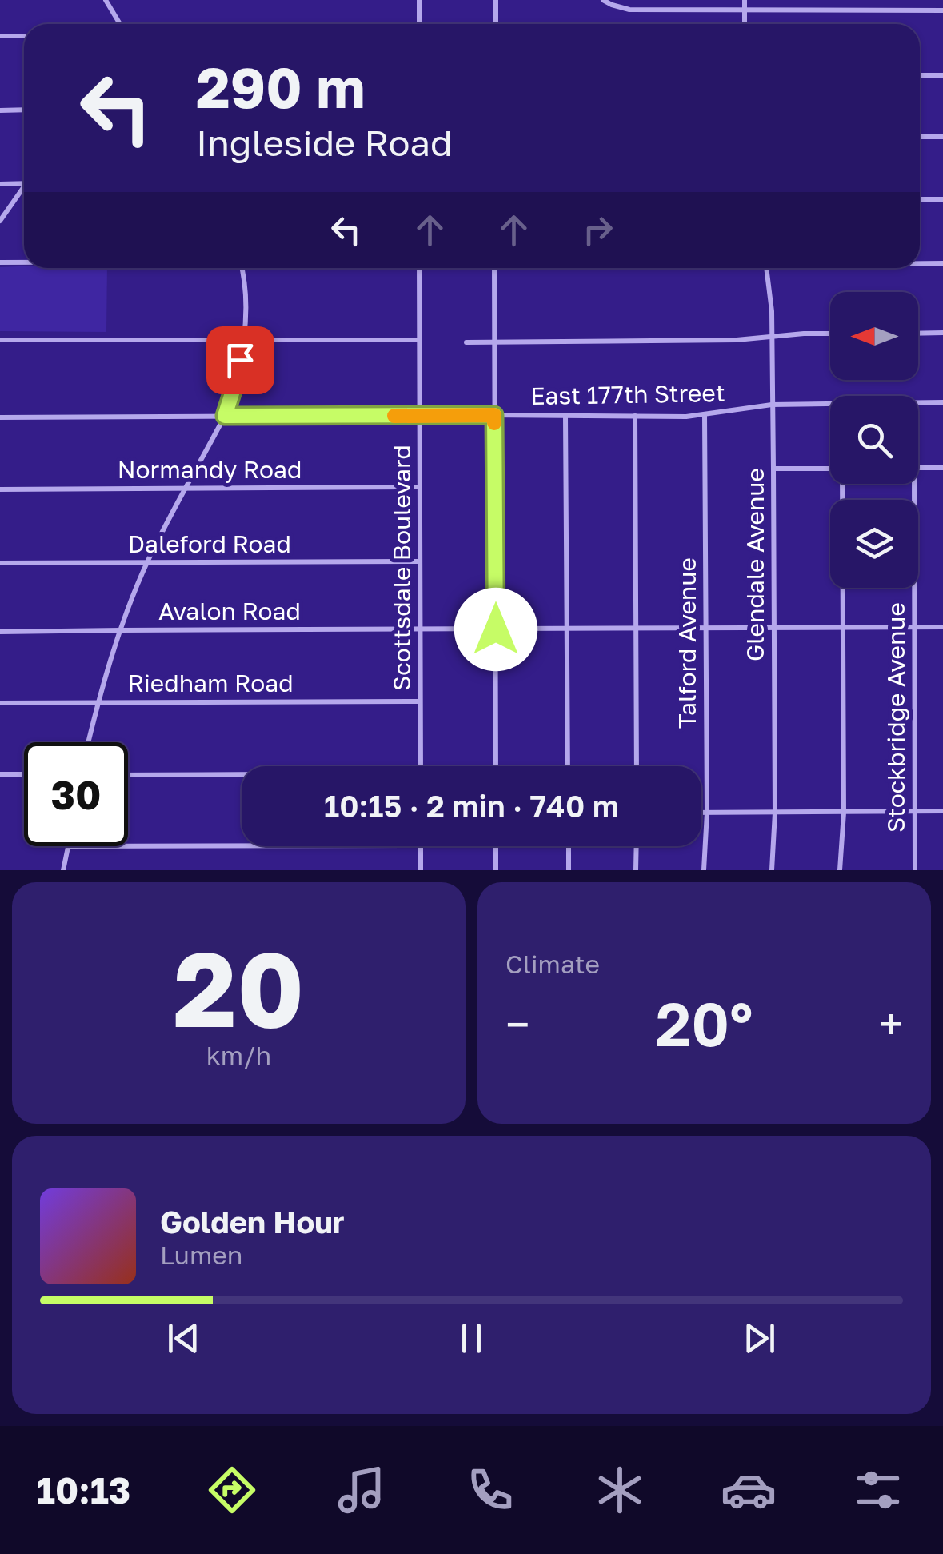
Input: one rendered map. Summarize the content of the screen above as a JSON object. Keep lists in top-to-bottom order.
{
  "streets": {
    "street": [
      "East 177th Street",
      "Normandy Road",
      "Daleford Road",
      "Glendale Avenue",
      "Scottsdale Boulevard",
      "Avalon Road",
      "Talford Avenue",
      "Riedham Road",
      "Stockbridge Avenue"
    ]
  },
  "crossings": [
    ["East 177th Street", "Glendale Avenue"],
    ["East 177th Street", "Scottsdale Boulevard"],
    ["East 177th Street", "Talford Avenue"],
    ["Normandy Road", "Scottsdale Boulevard"],
    ["Daleford Road", "Scottsdale Boulevard"],
    ["Glendale Avenue", "Avalon Road"],
    ["Scottsdale Boulevard", "Avalon Road"],
    ["Scottsdale Boulevard", "Riedham Road"],
    ["Avalon Road", "Talford Avenue"],
    ["Avalon Road", "Stockbridge Avenue"]
  ],
  "north": "left",
  "page": {
    "turn": ["290 m", "Ingleside Road"],
    "limit": "30",
    "trip": "10:15 · 2 min · 740 m",
    "tile": [
      ["20", "km/h"],
      "Climate"
    ],
    "heat": ["−", "20°", "+"],
    "song": ["Golden Hour", "Lumen"],
    "tabs": "10:13"
  }
}
